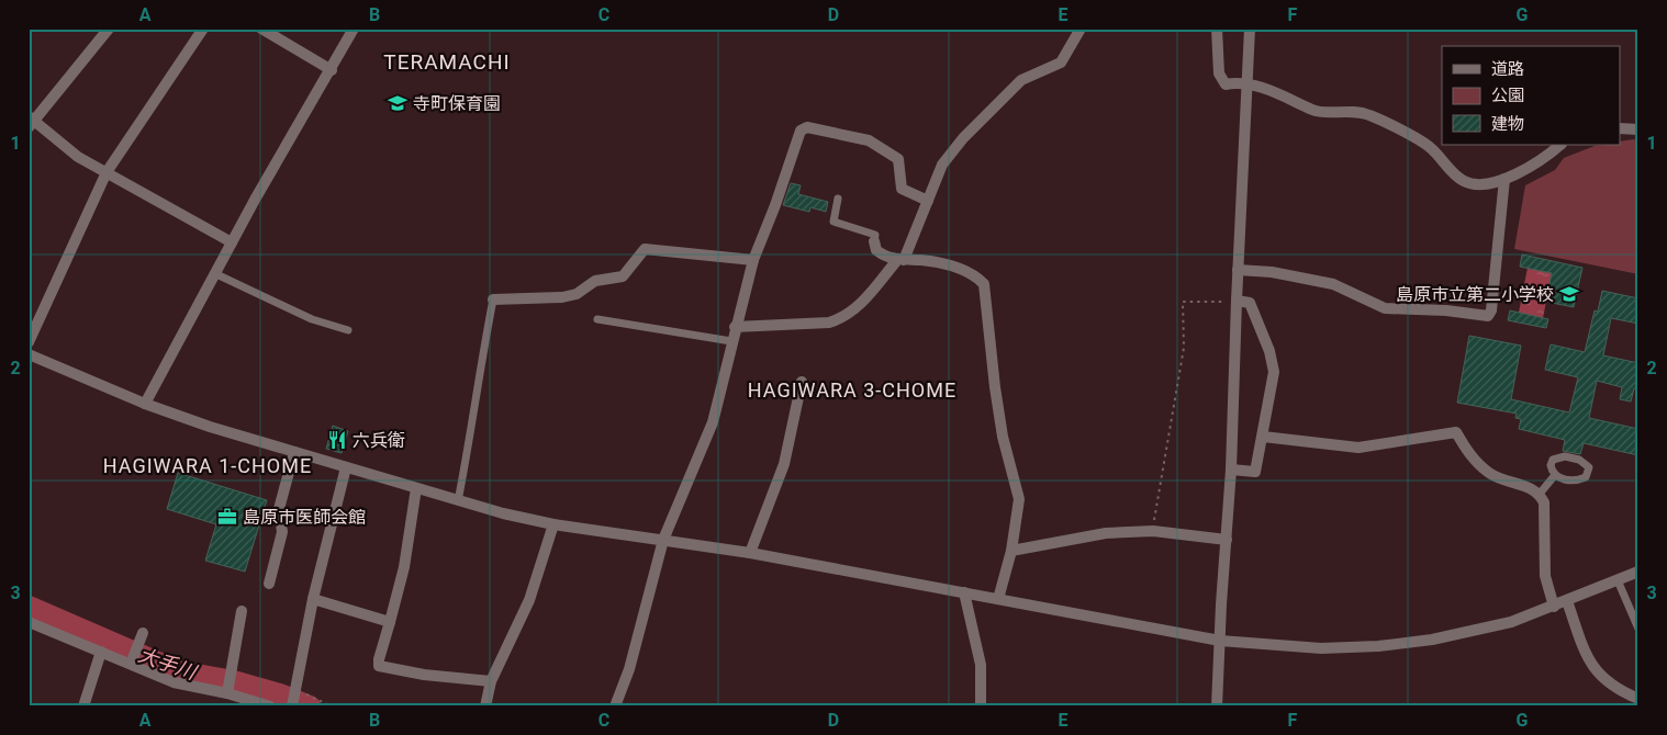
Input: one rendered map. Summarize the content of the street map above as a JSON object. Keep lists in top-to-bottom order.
{
  "districts": ["TERAMACHI", "HAGIWARA 3-CHOME", "HAGIWARA 1-CHOME"],
  "water": ["大手川"],
  "places": {
    "school or university": ["寺町保育園", "島原市立第二小学校"],
    "restaurant": ["六兵衛"],
    "office": ["島原市医師会館"]
  },
  "legend": ["道路", "公園", "建物"],
  "grid": {
    "columns": [
      "A",
      "B",
      "C",
      "D",
      "E",
      "F",
      "G"
    ],
    "rows": ["1", "2", "3"]
  }
}
